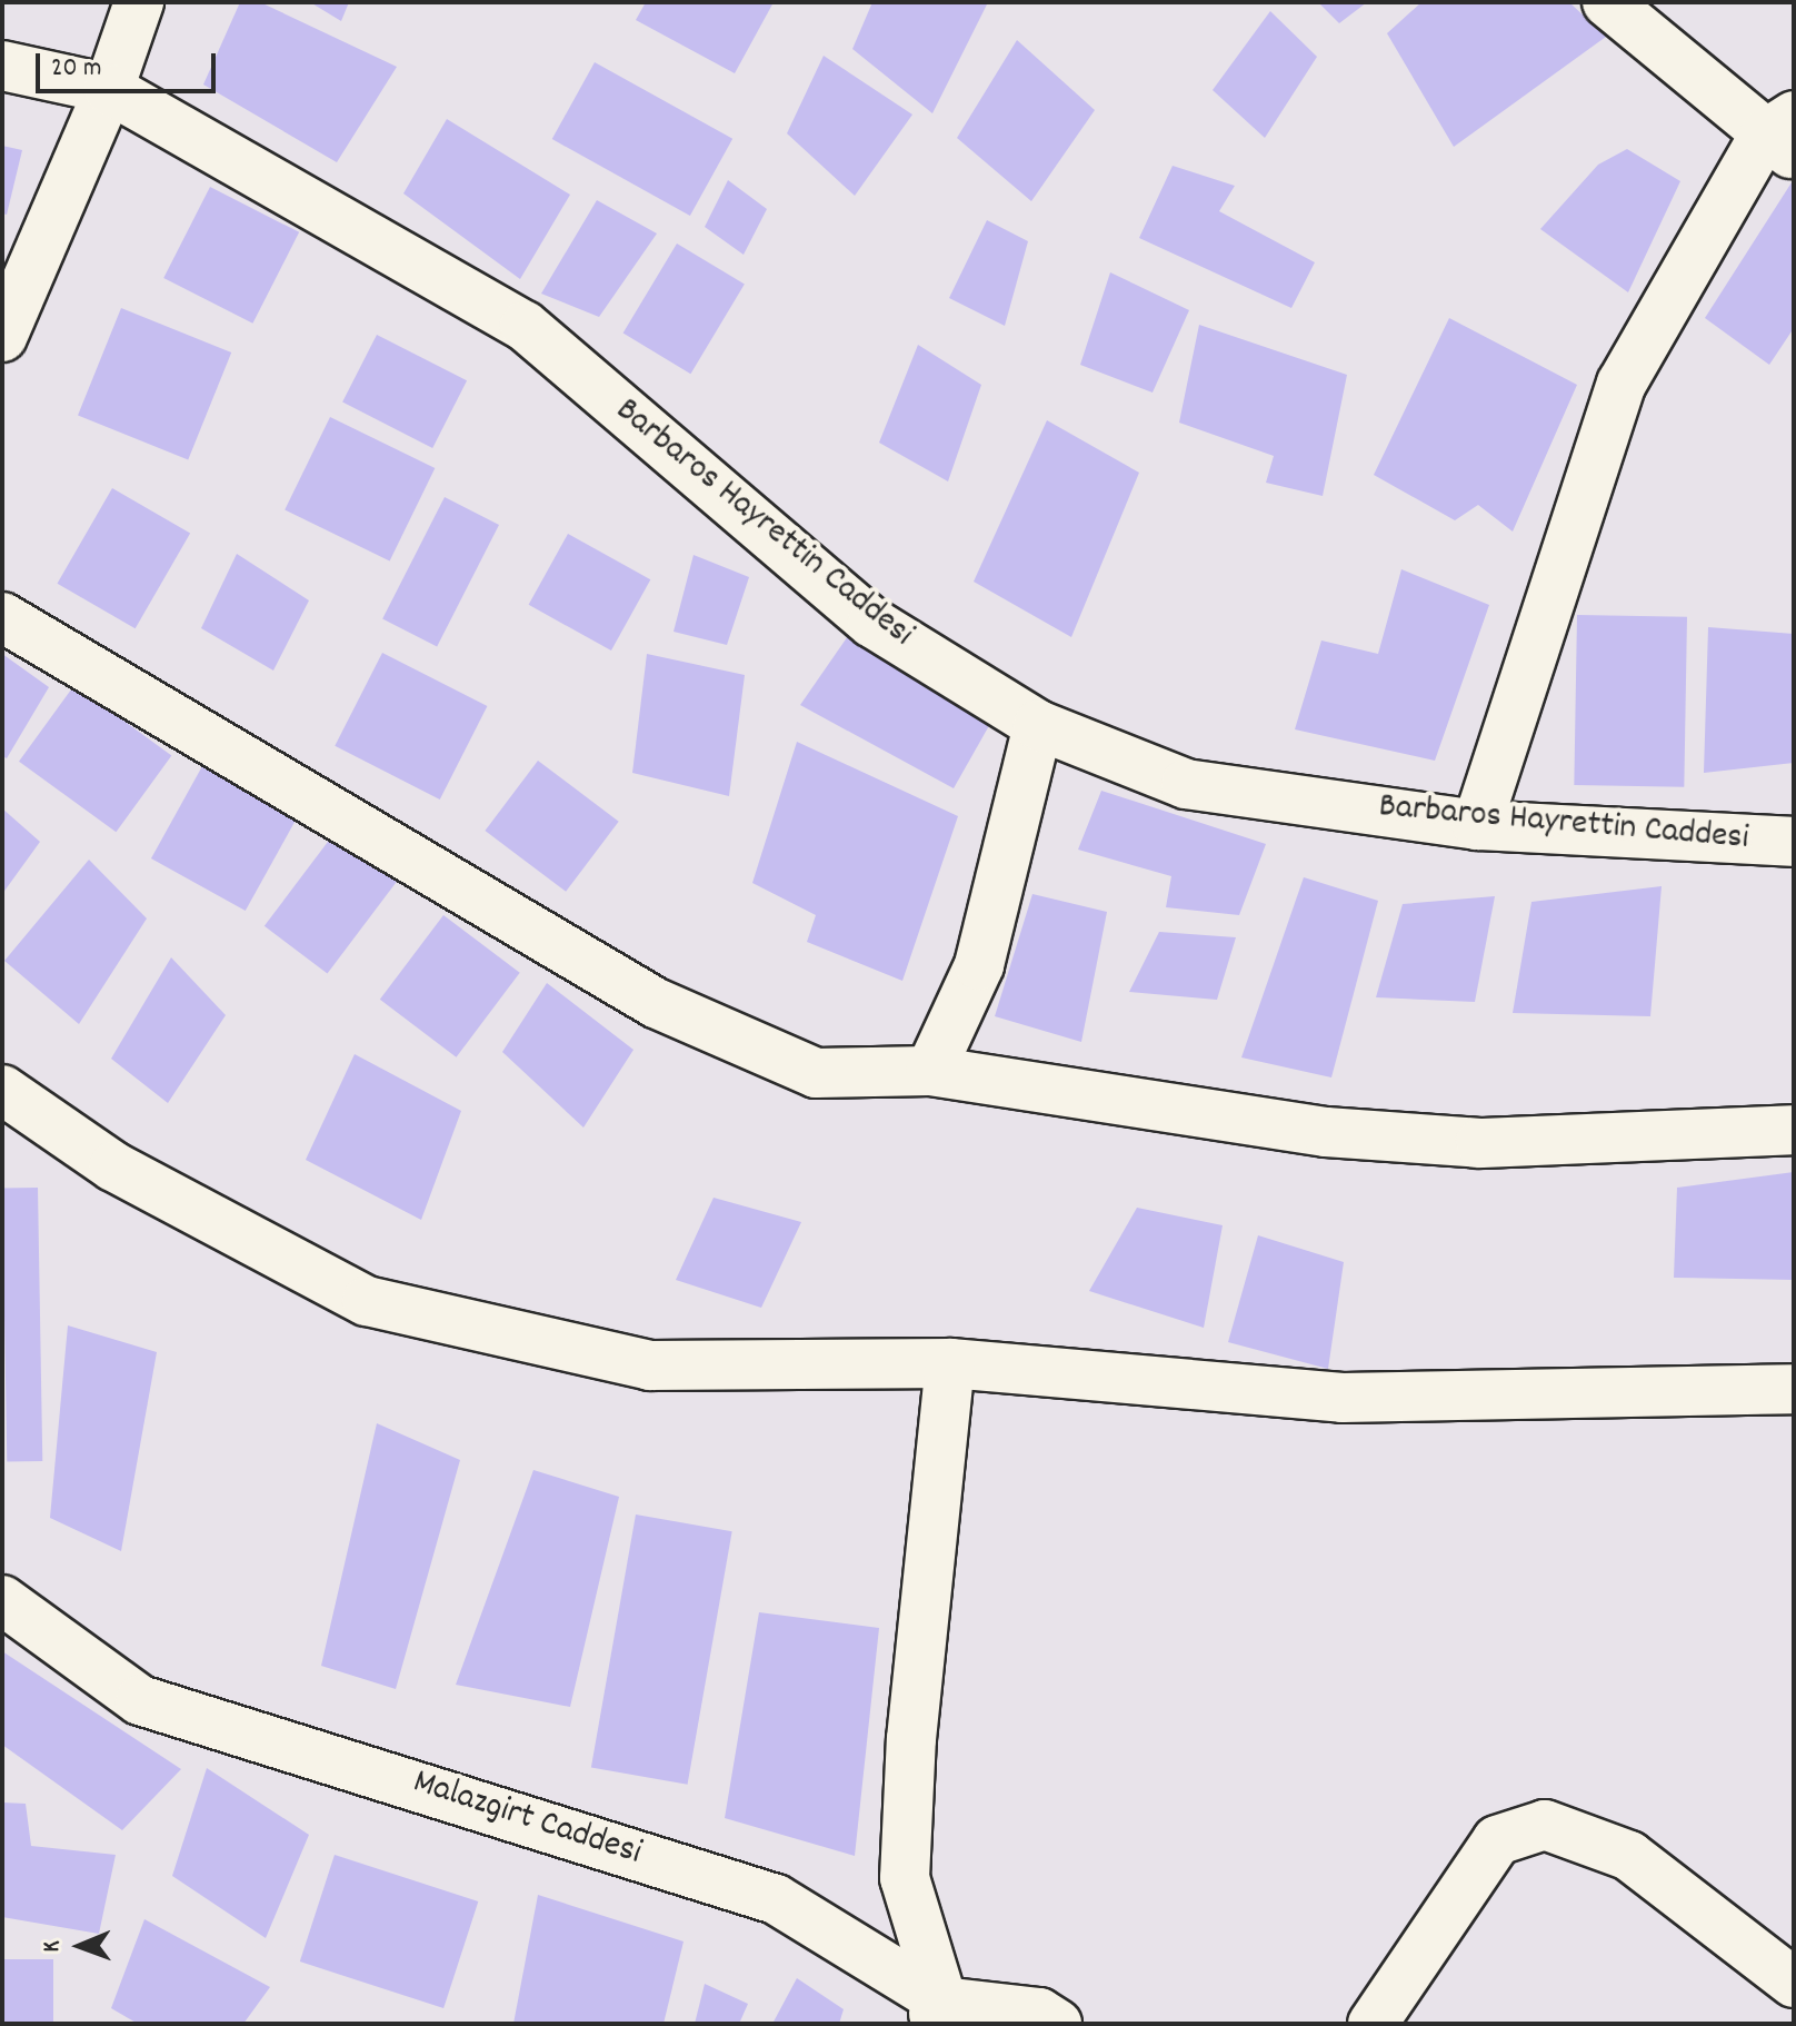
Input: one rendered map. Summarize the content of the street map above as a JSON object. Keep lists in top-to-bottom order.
{
  "streets": {
    "street": ["Barbaros Hayrettin Caddesi", "Malazgirt Caddesi"]
  },
  "scale_bar": "20 m",
  "north": "left"
}
